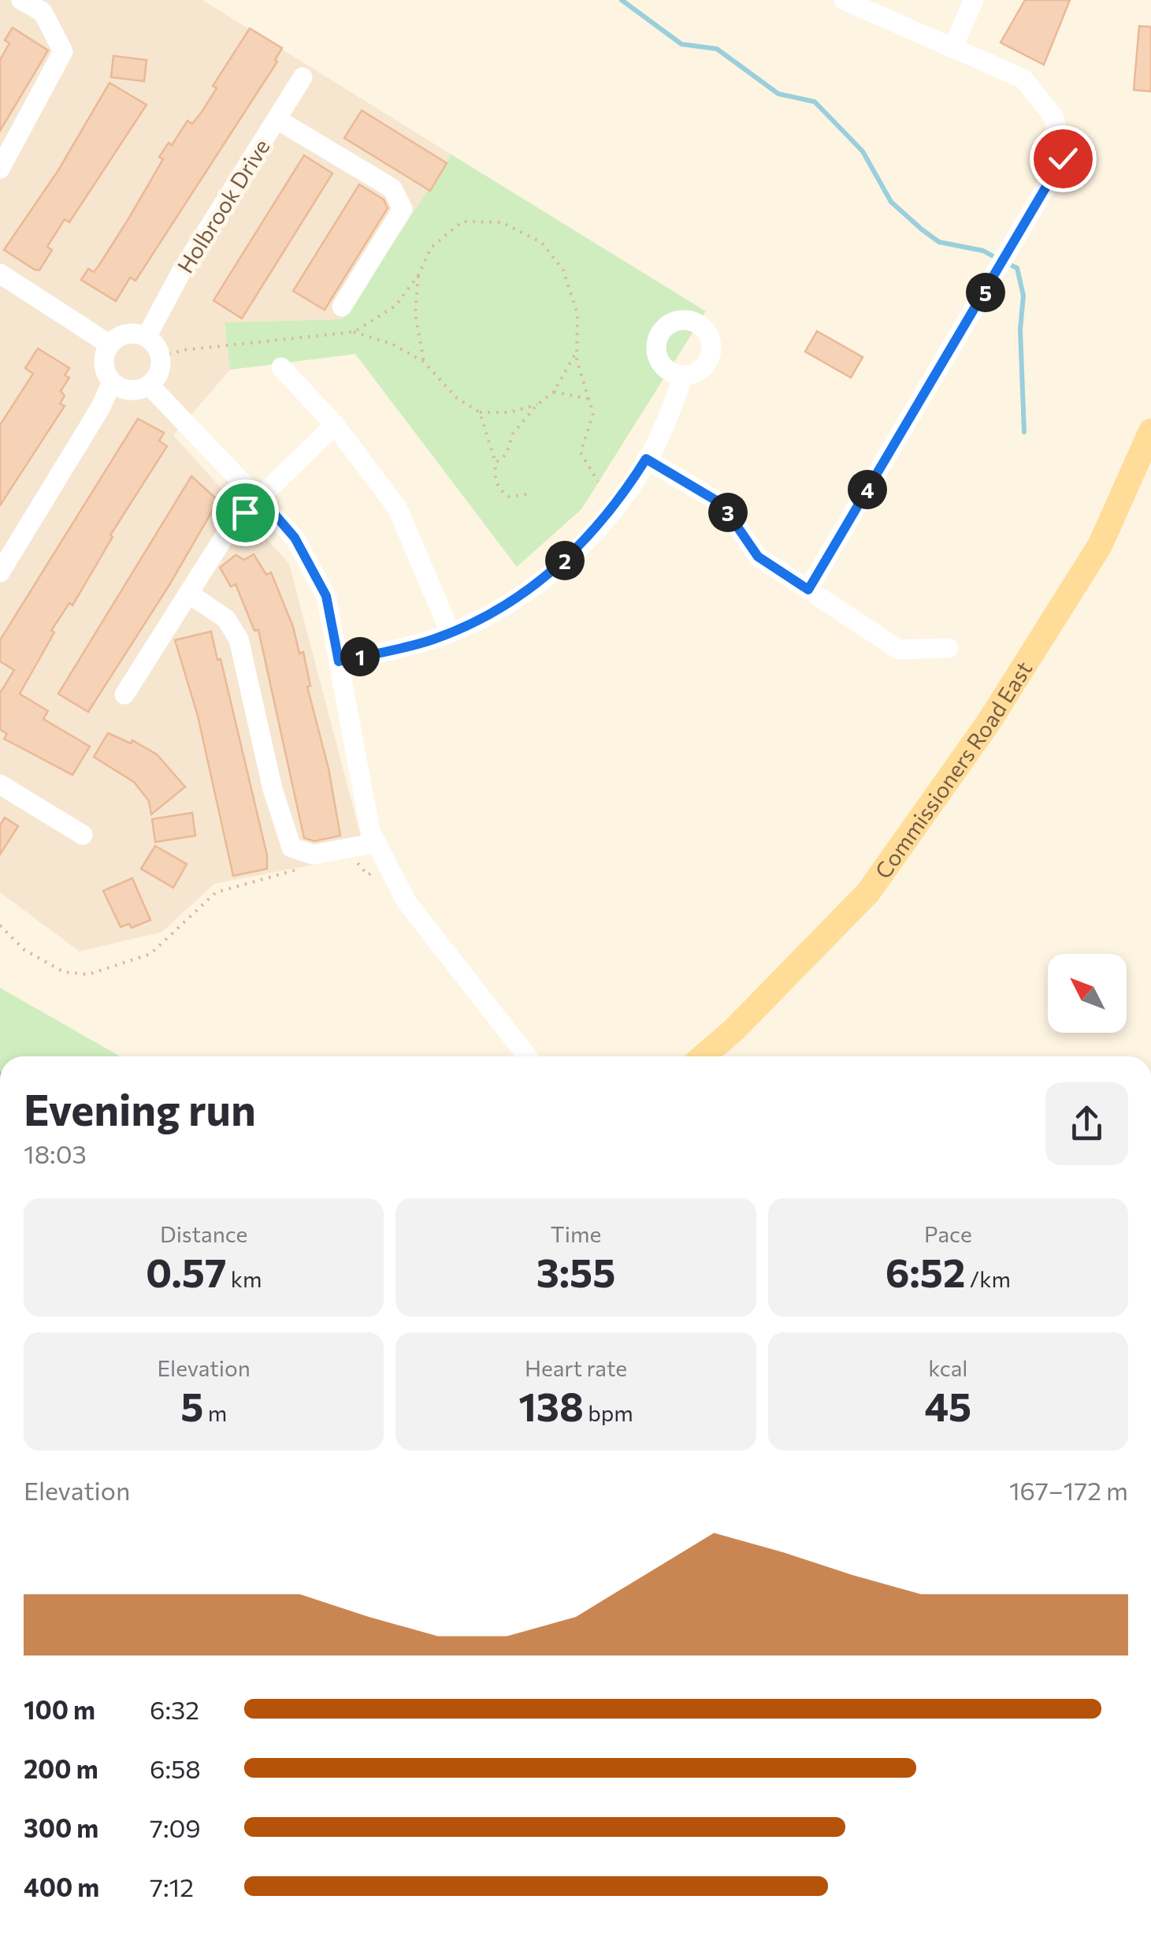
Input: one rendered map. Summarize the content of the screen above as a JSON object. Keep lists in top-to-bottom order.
{
  "streets": {
    "main road": ["Commissioners Road East"],
    "street": ["Holbrook Drive"]
  },
  "north": "top left",
  "page": {
    "pins": [
      "5",
      "4",
      "3",
      "2",
      "1"
    ],
    "heading": ["Evening run", "18:03"],
    "stats": [
      ["Distance", "0.57 km"],
      ["Time", "3:55"],
      ["Pace", "6:52 /km"],
      ["Elevation", "5 m"],
      ["Heart rate", "138 bpm"],
      ["kcal", "45"]
    ],
    "chart": ["Elevation", "167–172 m"],
    "list": [
      {
        "name": "100 m",
        "note": "6:32"
      },
      {
        "name": "200 m",
        "note": "6:58"
      },
      {
        "name": "300 m",
        "note": "7:09"
      },
      {
        "name": "400 m",
        "note": "7:12"
      }
    ]
  }
}
